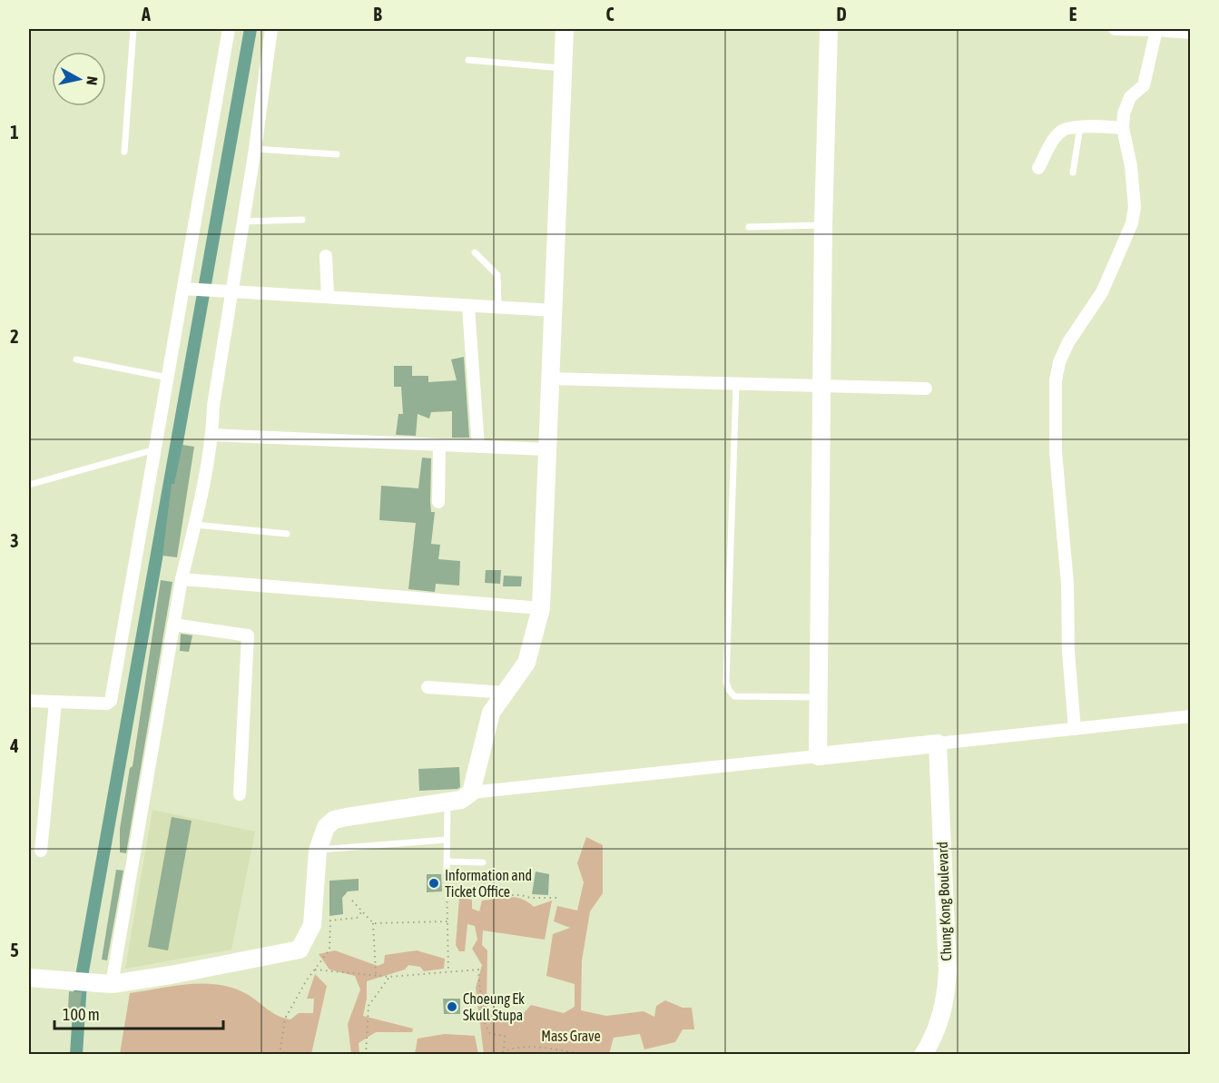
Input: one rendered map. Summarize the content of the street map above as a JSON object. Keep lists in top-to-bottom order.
{
  "streets": {
    "street": ["Chung Kong Boulevard"]
  },
  "parks": ["Mass Grave"],
  "places": ["Information and Ticket Office", "Choeung Ek Skull Stupa"],
  "scale_bar": "100 m",
  "north": "right",
  "grid": {
    "columns": [
      "A",
      "B",
      "C",
      "D",
      "E"
    ],
    "rows": [
      "1",
      "2",
      "3",
      "4",
      "5"
    ]
  }
}
